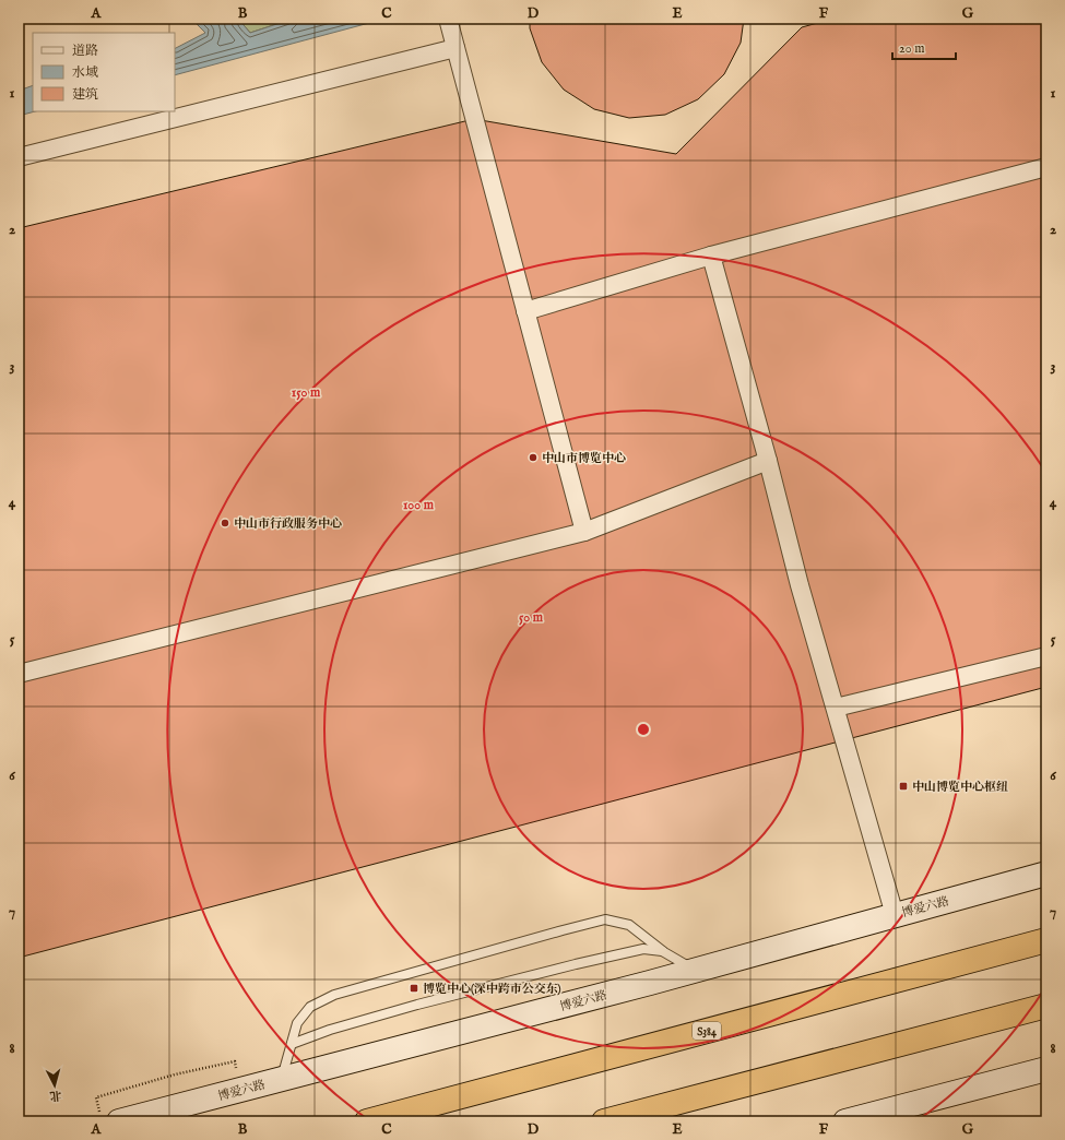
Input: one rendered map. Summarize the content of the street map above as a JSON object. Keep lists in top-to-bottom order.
{
  "streets": {
    "highway": ["S384"],
    "street": ["博爱六路"]
  },
  "places": {
    "other": ["中山市博览中心", "中山市行政服务中心"],
    "transit": ["中山博览中心枢纽", "博览中心(深中跨市公交东)"]
  },
  "legend": ["道路", "水域", "建筑"],
  "scale_bar": "20 m",
  "north": "bottom",
  "grid": {
    "columns": [
      "A",
      "B",
      "C",
      "D",
      "E",
      "F",
      "G"
    ],
    "rows": [
      "1",
      "2",
      "3",
      "4",
      "5",
      "6",
      "7",
      "8"
    ]
  },
  "rings": ["150 m", "100 m", "50 m"]
}
